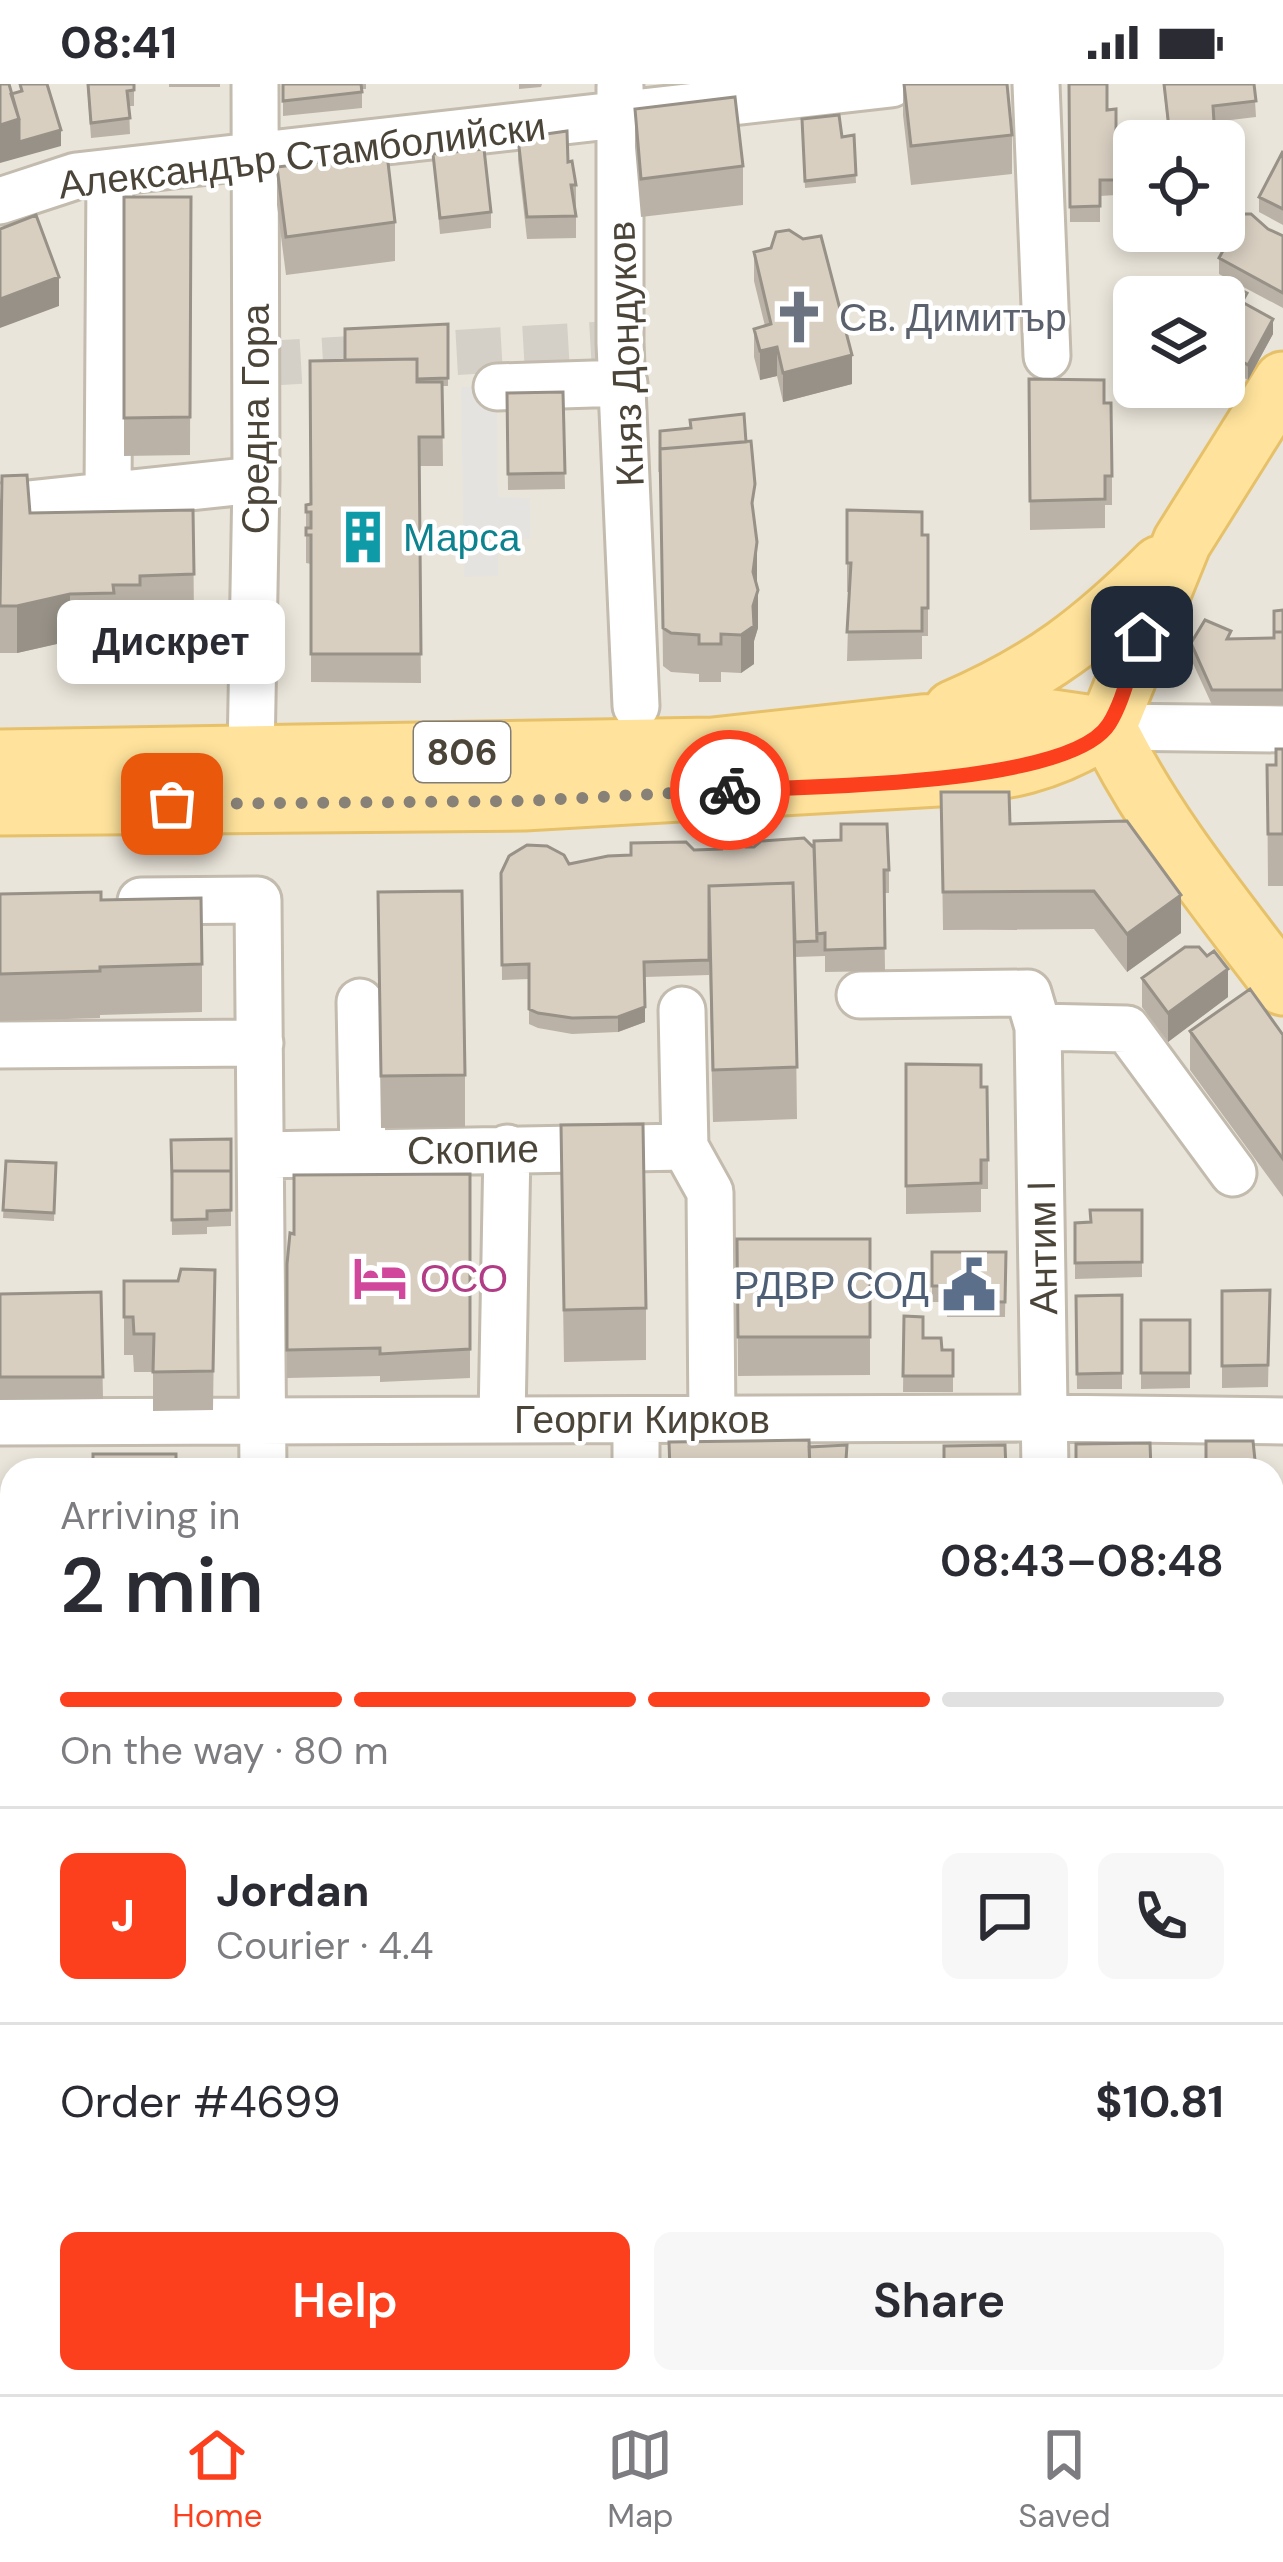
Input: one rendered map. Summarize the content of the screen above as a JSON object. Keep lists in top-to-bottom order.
{
  "streets": {
    "main road": ["806"],
    "street": [
      "Александър Стамболийски",
      "Княз Дондуков",
      "Средна Гора",
      "Скопие",
      "Антим I",
      "Георги Кирков"
    ]
  },
  "crossings": [
    ["Александър Стамболийски", "Княз Дондуков"],
    ["Александър Стамболийски", "Средна Гора"],
    ["Средна Гора", "806"],
    ["Антим I", "Георги Кирков"]
  ],
  "places": {
    "church": ["Св. Димитър"],
    "building": ["Марса"],
    "other": ["Дискрет"],
    "hotel": ["ОСО"],
    "public building": ["РДВР СОД"]
  },
  "page": {
    "status": "08:41",
    "bubble": "Дискрет",
    "heading": ["2 min", "Arriving in", "08:43–08:48"],
    "panel": [
      "Jordan",
      "Courier · 4.4",
      "Order #4699",
      "$10.81"
    ],
    "bar": "On the way · 80 m",
    "round": "J",
    "buttons": ["Help", "Share"],
    "tabs": ["Home", "Map", "Saved"]
  }
}
